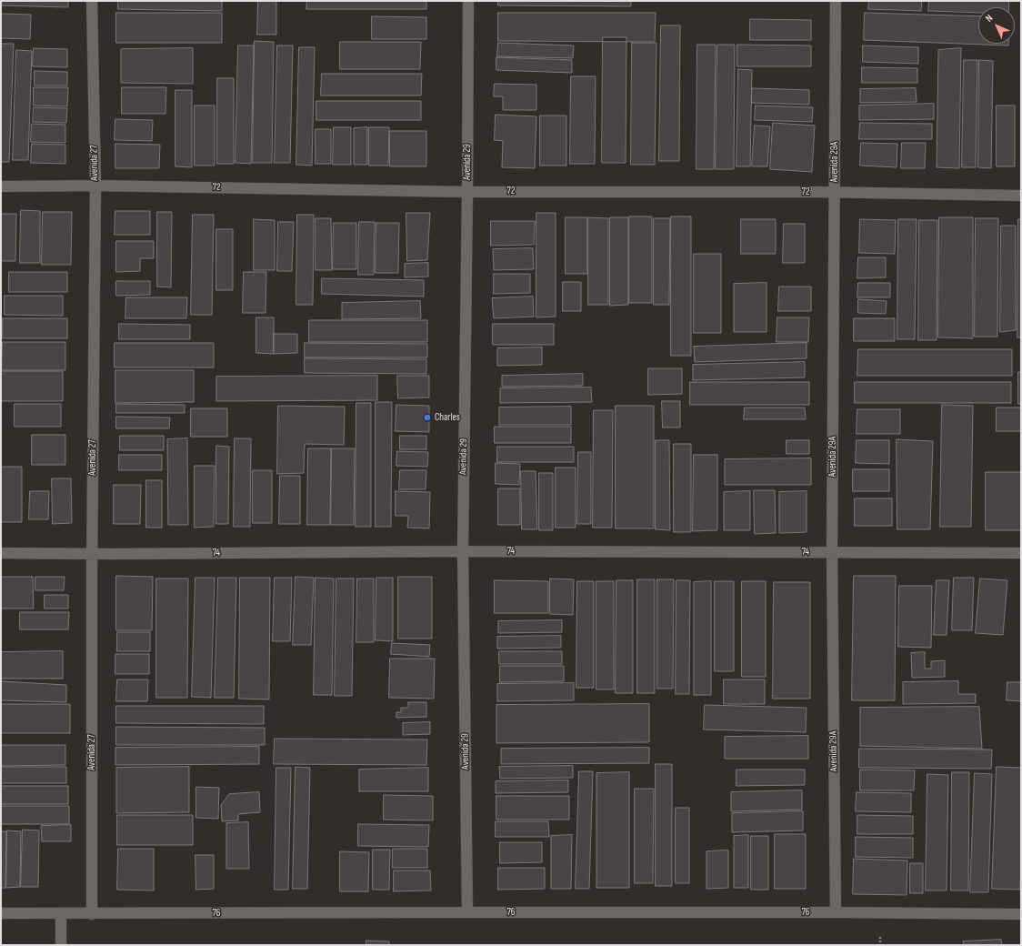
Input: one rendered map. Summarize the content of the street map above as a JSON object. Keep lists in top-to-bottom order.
{
  "streets": {
    "street": [
      "Avenida 29",
      "Avenida 29A",
      "Avenida 27",
      "72",
      "74",
      "76"
    ]
  },
  "crossings": [
    ["Avenida 29", "72"],
    ["Avenida 29", "74"],
    ["Avenida 29", "76"],
    ["Avenida 29A", "72"],
    ["Avenida 29A", "74"],
    ["Avenida 29A", "76"],
    ["Avenida 27", "72"],
    ["Avenida 27", "74"],
    ["Avenida 27", "76"]
  ],
  "places": ["Charles"],
  "north": "top left"
}
